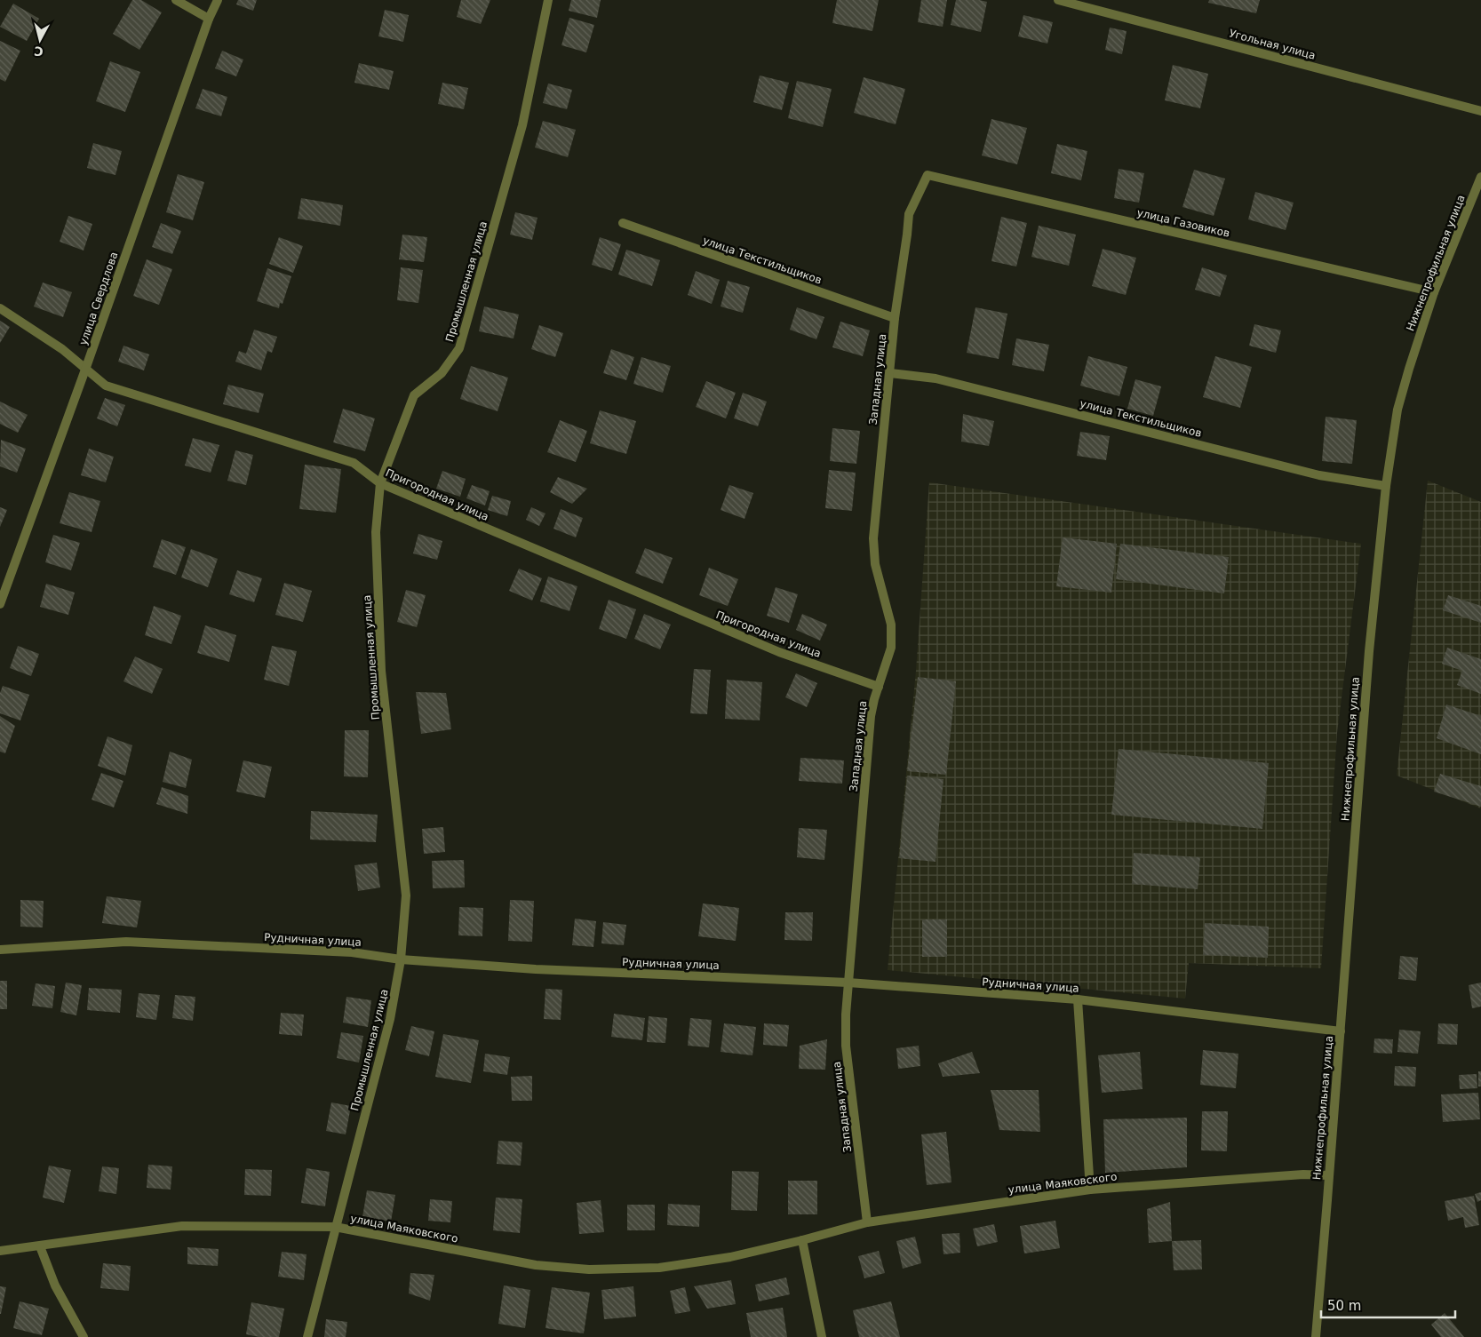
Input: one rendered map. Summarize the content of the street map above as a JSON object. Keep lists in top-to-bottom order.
{
  "streets": {
    "street": [
      "Угольная улица",
      "улица Газовиков",
      "улица Текстильщиков",
      "Нижнепрофильная улица",
      "Промышленная улица",
      "улица Свердлова",
      "Западная улица",
      "Пригородная улица",
      "Рудничная улица",
      "улица Маяковского"
    ]
  },
  "crossings": [
    ["улица Газовиков", "Нижнепрофильная улица"],
    ["улица Газовиков", "Западная улица"],
    ["улица Текстильщиков", "Нижнепрофильная улица"],
    ["улица Текстильщиков", "Западная улица"],
    ["Нижнепрофильная улица", "Рудничная улица"],
    ["Нижнепрофильная улица", "улица Маяковского"],
    ["Промышленная улица", "Пригородная улица"],
    ["Промышленная улица", "Рудничная улица"],
    ["Промышленная улица", "улица Маяковского"],
    ["улица Свердлова", "Пригородная улица"],
    ["Западная улица", "Пригородная улица"],
    ["Западная улица", "Рудничная улица"],
    ["Западная улица", "улица Маяковского"]
  ],
  "scale_bar": "50 m",
  "north": "bottom"
}
